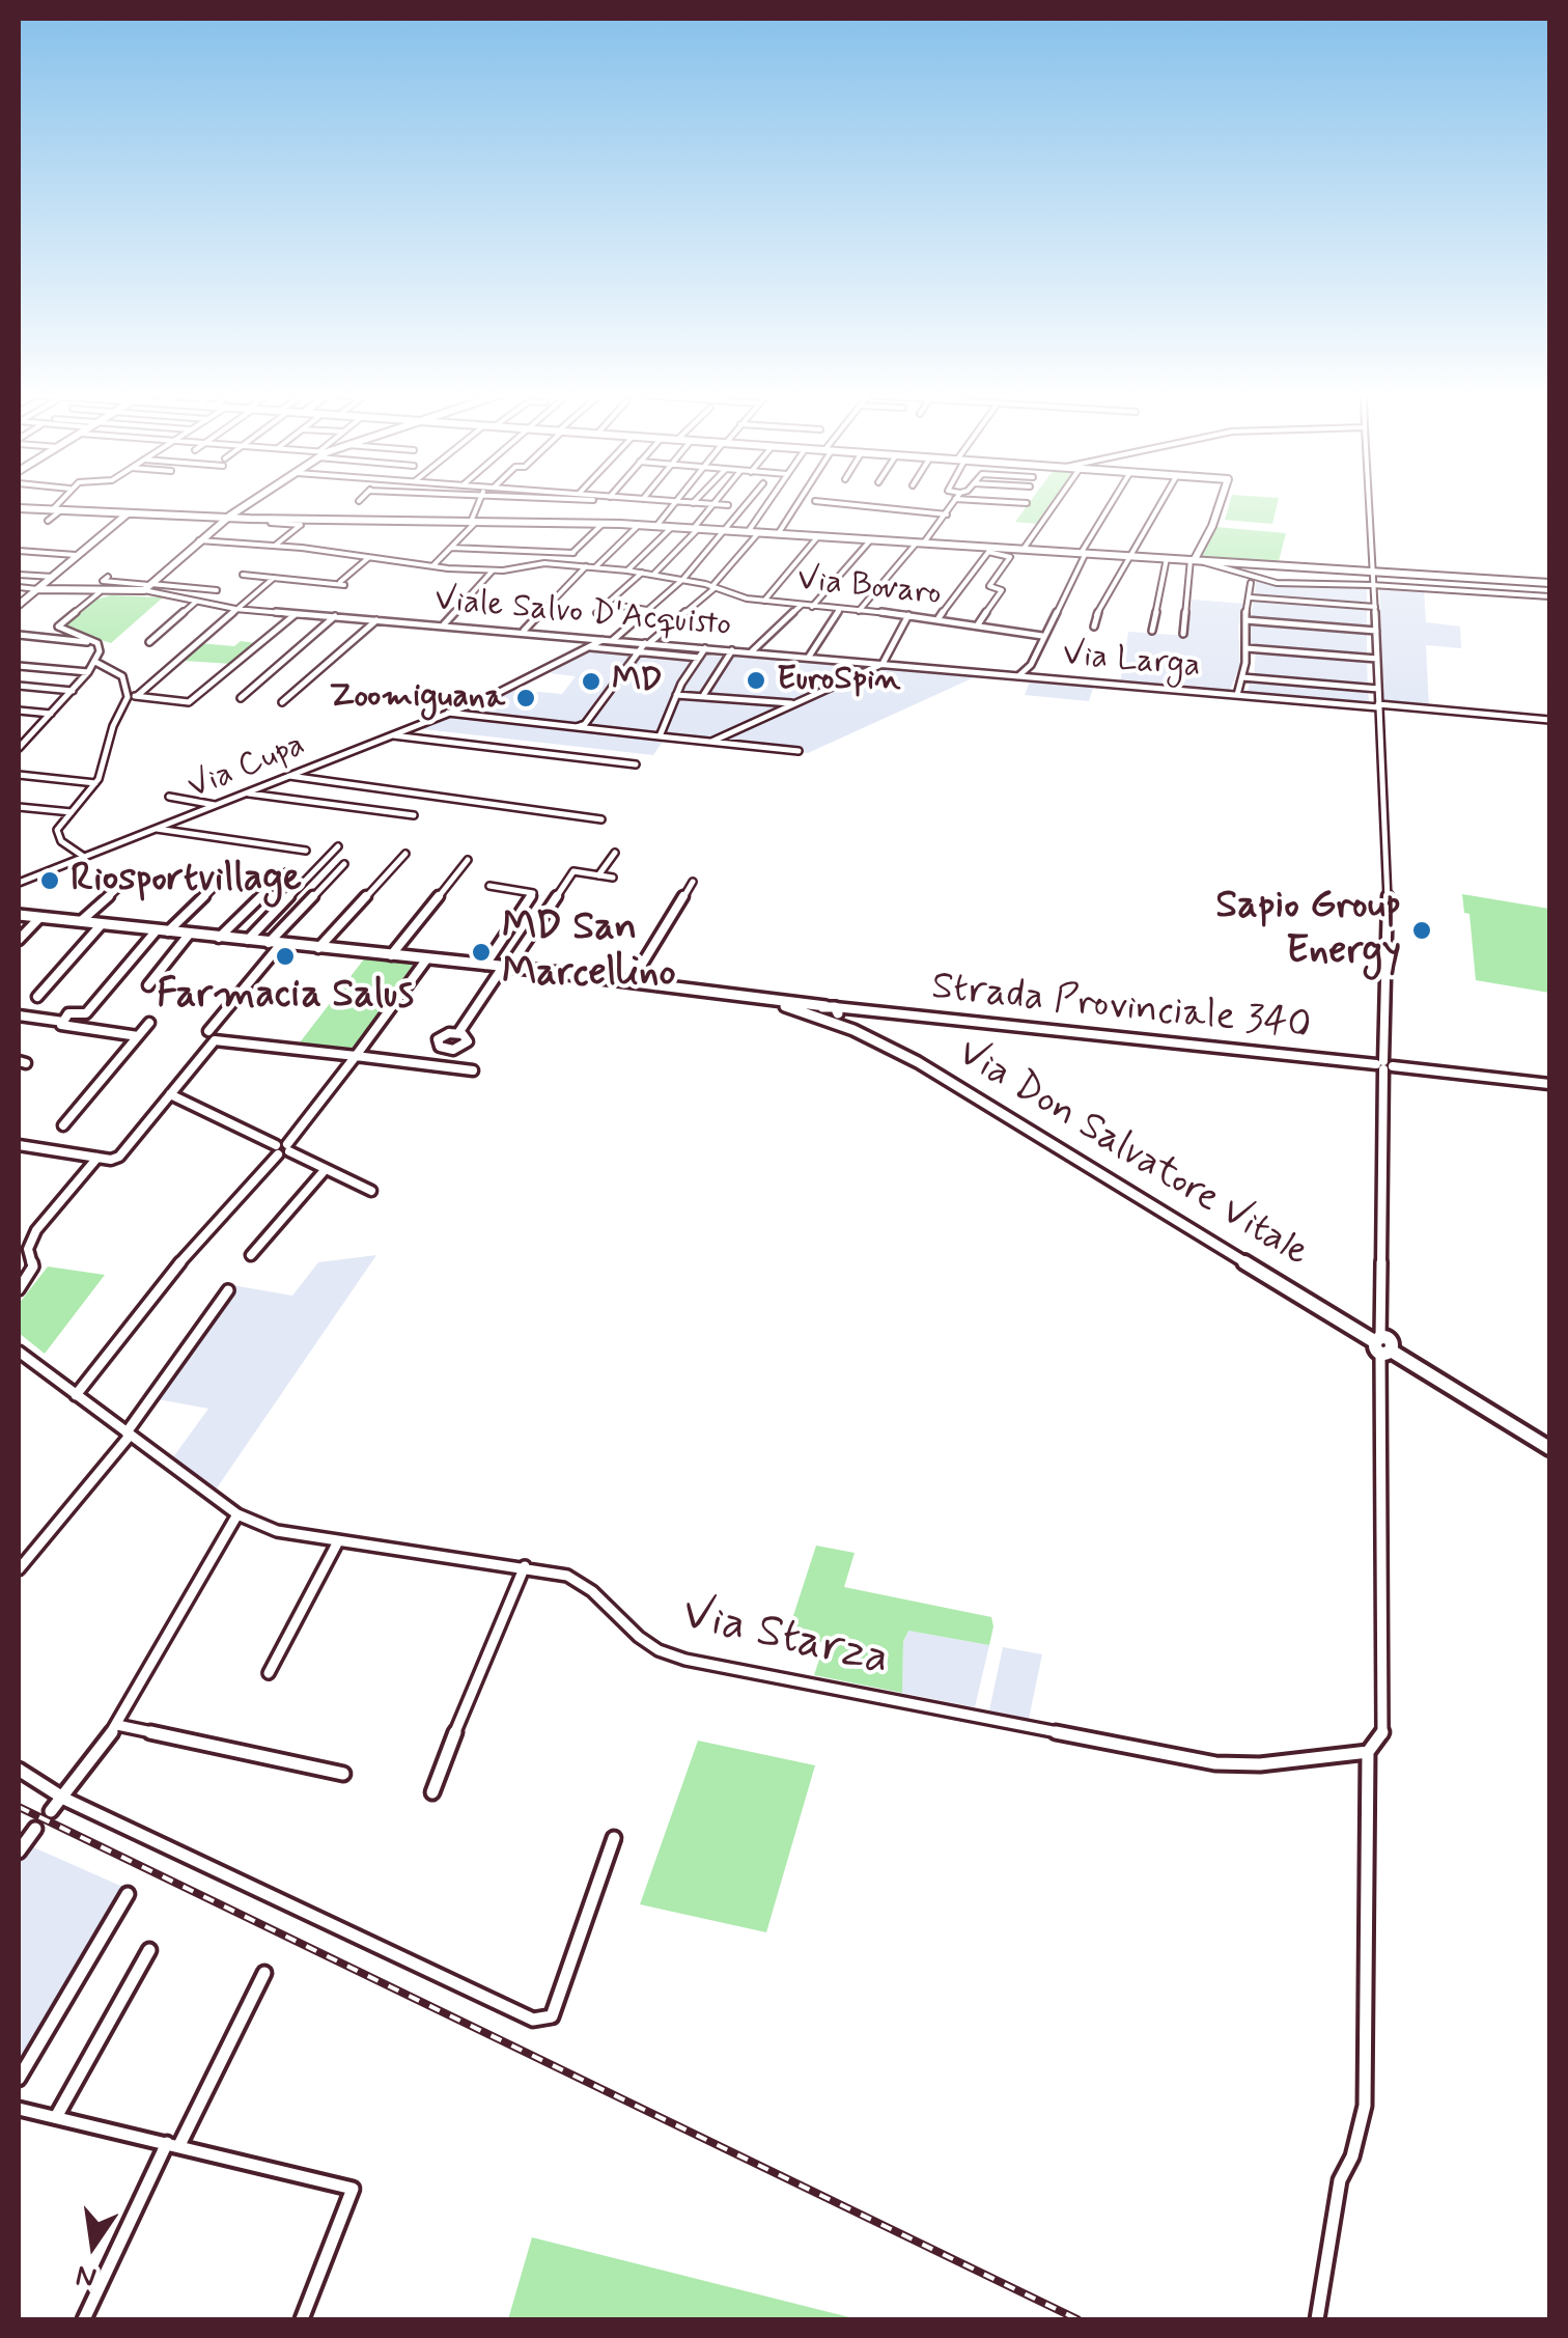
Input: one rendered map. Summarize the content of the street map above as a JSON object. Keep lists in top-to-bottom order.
{
  "streets": {
    "street": [
      "Via Bovaro",
      "Viale Salvo D'Acquisto",
      "Via Larga",
      "Via Cupa",
      "Strada Provinciale 340",
      "Via Don Salvatore Vitale",
      "Via Starza"
    ]
  },
  "crossings": [
    ["Via Bovaro", "Via Larga"],
    ["Via Bovaro", "Via Cupa"],
    ["Viale Salvo D'Acquisto", "Via Larga"],
    ["Viale Salvo D'Acquisto", "Via Cupa"],
    ["Strada Provinciale 340", "Via Don Salvatore Vitale"]
  ],
  "places": [
    "EuroSpin",
    "MD",
    "Zoomiguana",
    "Riosportvillage",
    "Sapio Group Energy",
    "MD San Marcellino",
    "Farmacia Salus"
  ],
  "north": "bottom"
}
